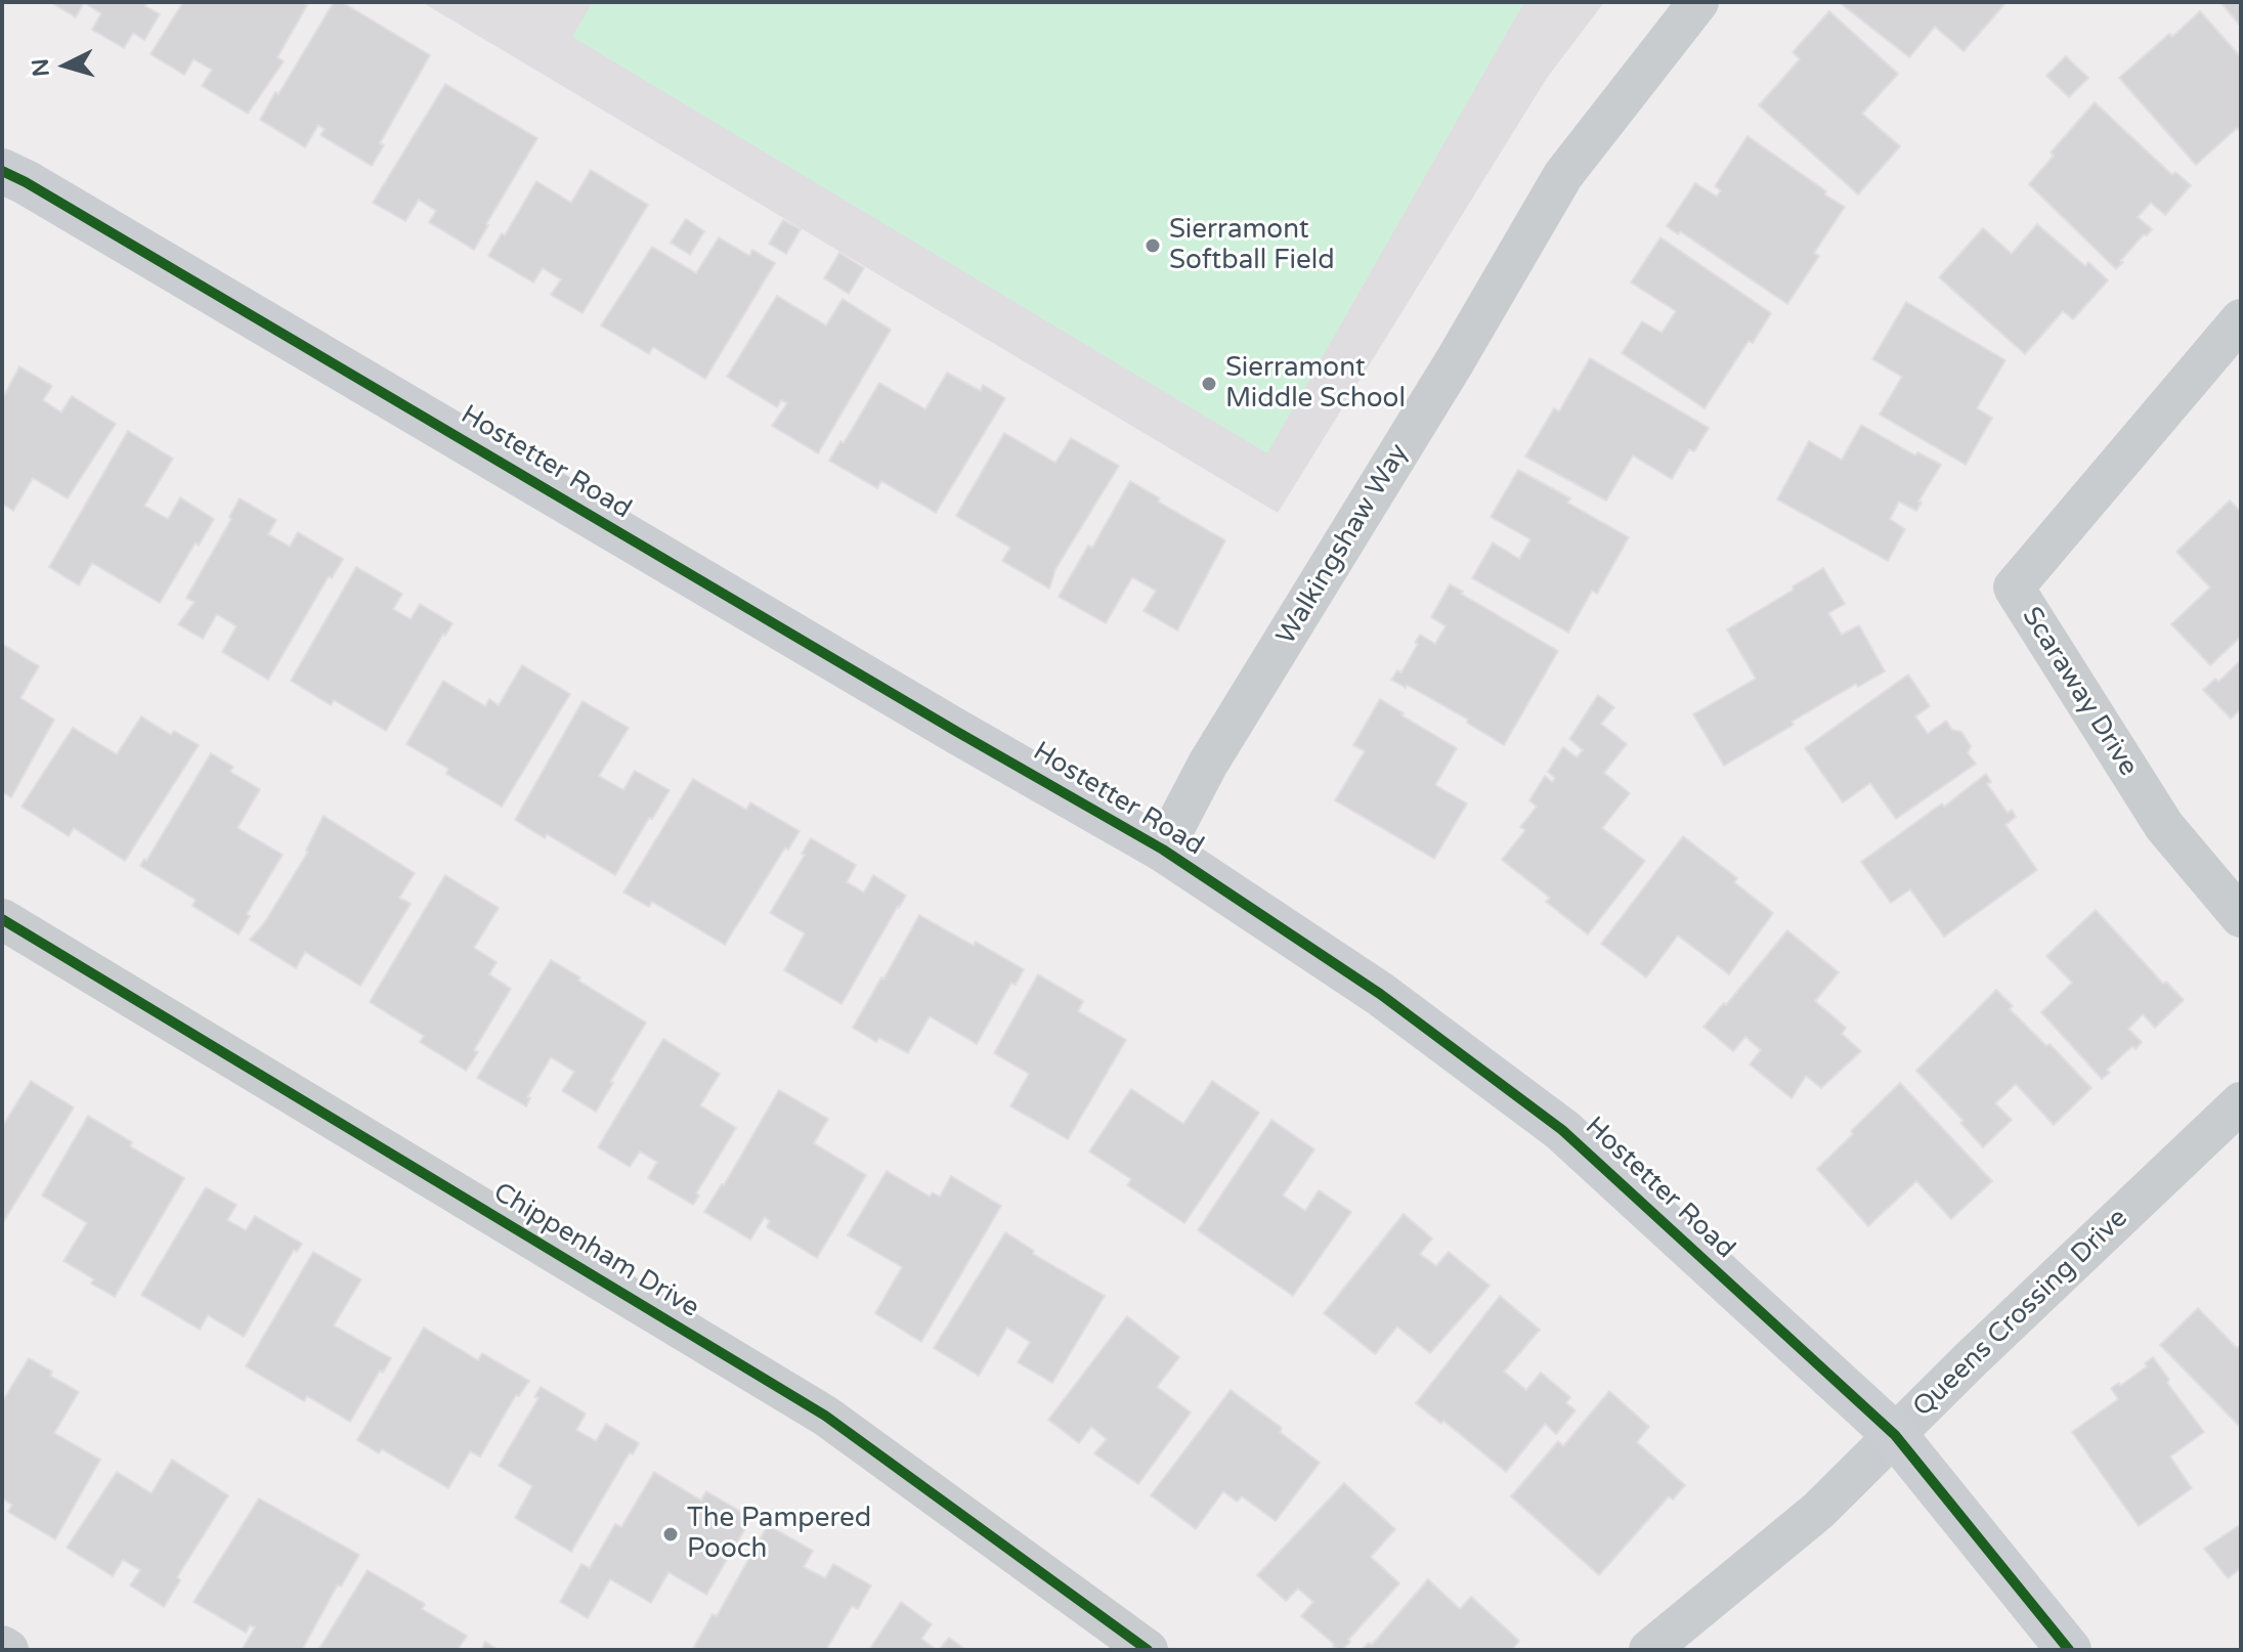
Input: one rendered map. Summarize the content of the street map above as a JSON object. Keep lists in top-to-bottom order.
{
  "streets": {
    "main road": ["Hostetter Road"],
    "street": [
      "Walkingshaw Way",
      "Scaraway Drive",
      "Chippenham Drive",
      "Queens Crossing Drive"
    ]
  },
  "crossings": [
    ["Hostetter Road", "Walkingshaw Way"],
    ["Hostetter Road", "Queens Crossing Drive"]
  ],
  "places": ["Sierramont Softball Field", "Sierramont Middle School", "The Pampered Pooch"],
  "north": "left"
}
